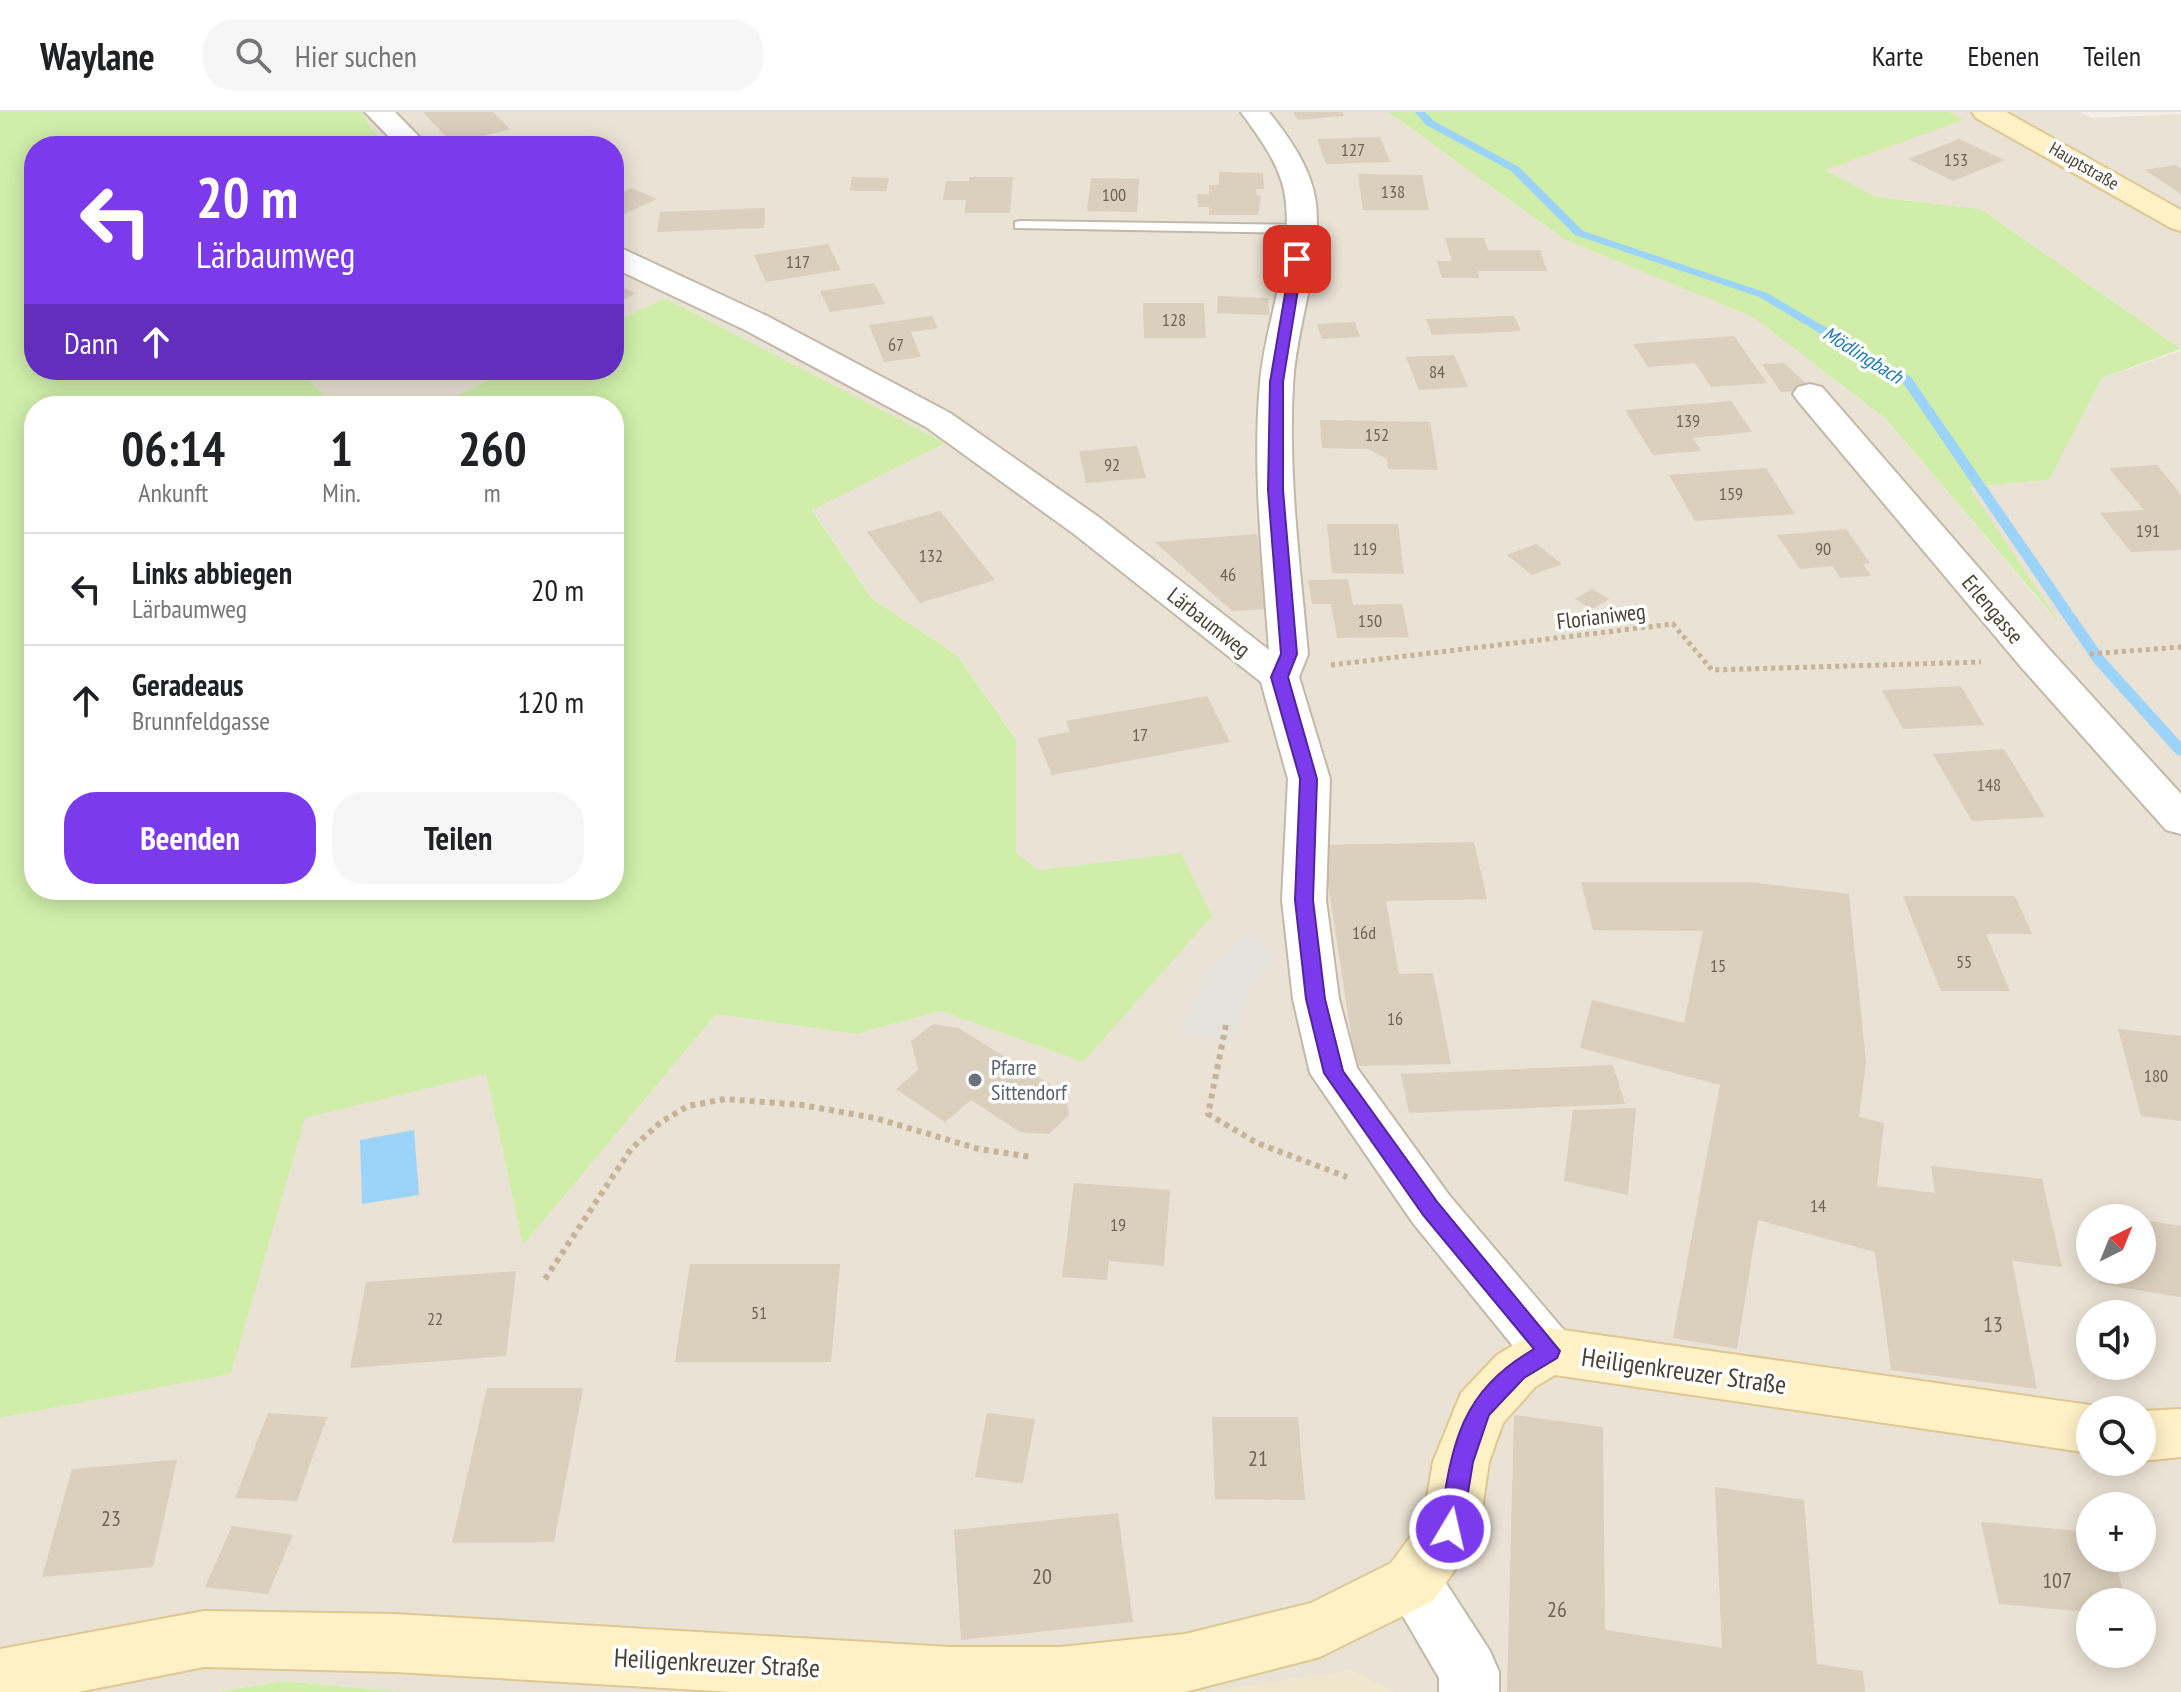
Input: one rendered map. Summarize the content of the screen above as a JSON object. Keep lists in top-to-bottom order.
{
  "streets": {
    "main road": ["Hauptstraße", "Heiligenkreuzer Straße"],
    "street": ["Erlengasse", "Lärbaumweg"],
    "path": ["Florianiweg"]
  },
  "crossings": [
    ["Florianiweg", "Lärbaumweg"]
  ],
  "water": ["Mödlingbach"],
  "places": ["Pfarre Sittendorf"],
  "house_numbers": [
    "127",
    "153",
    "138",
    "100",
    "117",
    "128",
    "67",
    "84",
    "139",
    "152",
    "92",
    "159",
    "191",
    "119",
    "90",
    "132",
    "46",
    "150",
    "17",
    "148",
    "16d",
    "55",
    "15",
    "16",
    "180",
    "14",
    "19",
    "51",
    "22",
    "13",
    "21",
    "23",
    "20",
    "107",
    "26"
  ],
  "north": "top right",
  "page": {
    "header": "Waylane",
    "search": "Hier suchen",
    "nav": ["Karte", "Ebenen", "Teilen"],
    "turn": ["20 m", "Lärbaumweg"],
    "then": "Dann",
    "eta": [
      "06:14",
      "Ankunft",
      "1",
      "Min.",
      "260",
      "m"
    ],
    "list": [
      {
        "name": "Links abbiegen",
        "note": "Lärbaumweg",
        "value": "20 m"
      },
      {
        "name": "Geradeaus",
        "note": "Brunnfeldgasse",
        "value": "120 m"
      }
    ],
    "buttons": ["Beenden", "Teilen"],
    "map_buttons": ["+", "−"]
  }
}
